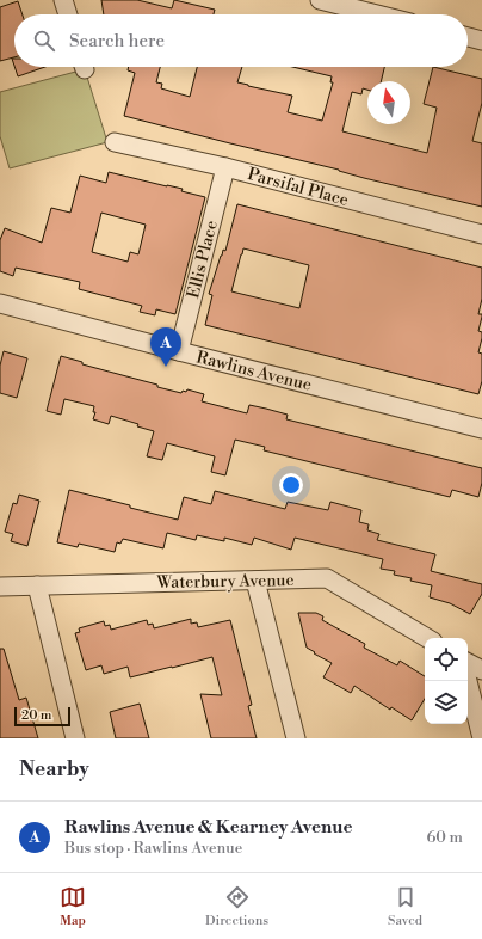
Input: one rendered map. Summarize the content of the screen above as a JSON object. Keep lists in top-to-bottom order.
{
  "streets": {
    "street": [
      "Parsifal Place",
      "Ellis Place",
      "Rawlins Avenue",
      "Waterbury Avenue"
    ]
  },
  "crossings": [
    ["Parsifal Place", "Ellis Place"],
    ["Ellis Place", "Rawlins Avenue"]
  ],
  "scale_bar": "20 m",
  "north": "top",
  "page": {
    "search": "Search here",
    "pins": "A",
    "scale": "20 m",
    "heading": "Nearby",
    "list": [
      {
        "mark": "A",
        "name": "Rawlins Avenue & Kearney Avenue",
        "note": "Bus stop · Rawlins Avenue",
        "value": "60 m"
      }
    ],
    "nav": ["Map", "Directions", "Saved"]
  }
}
